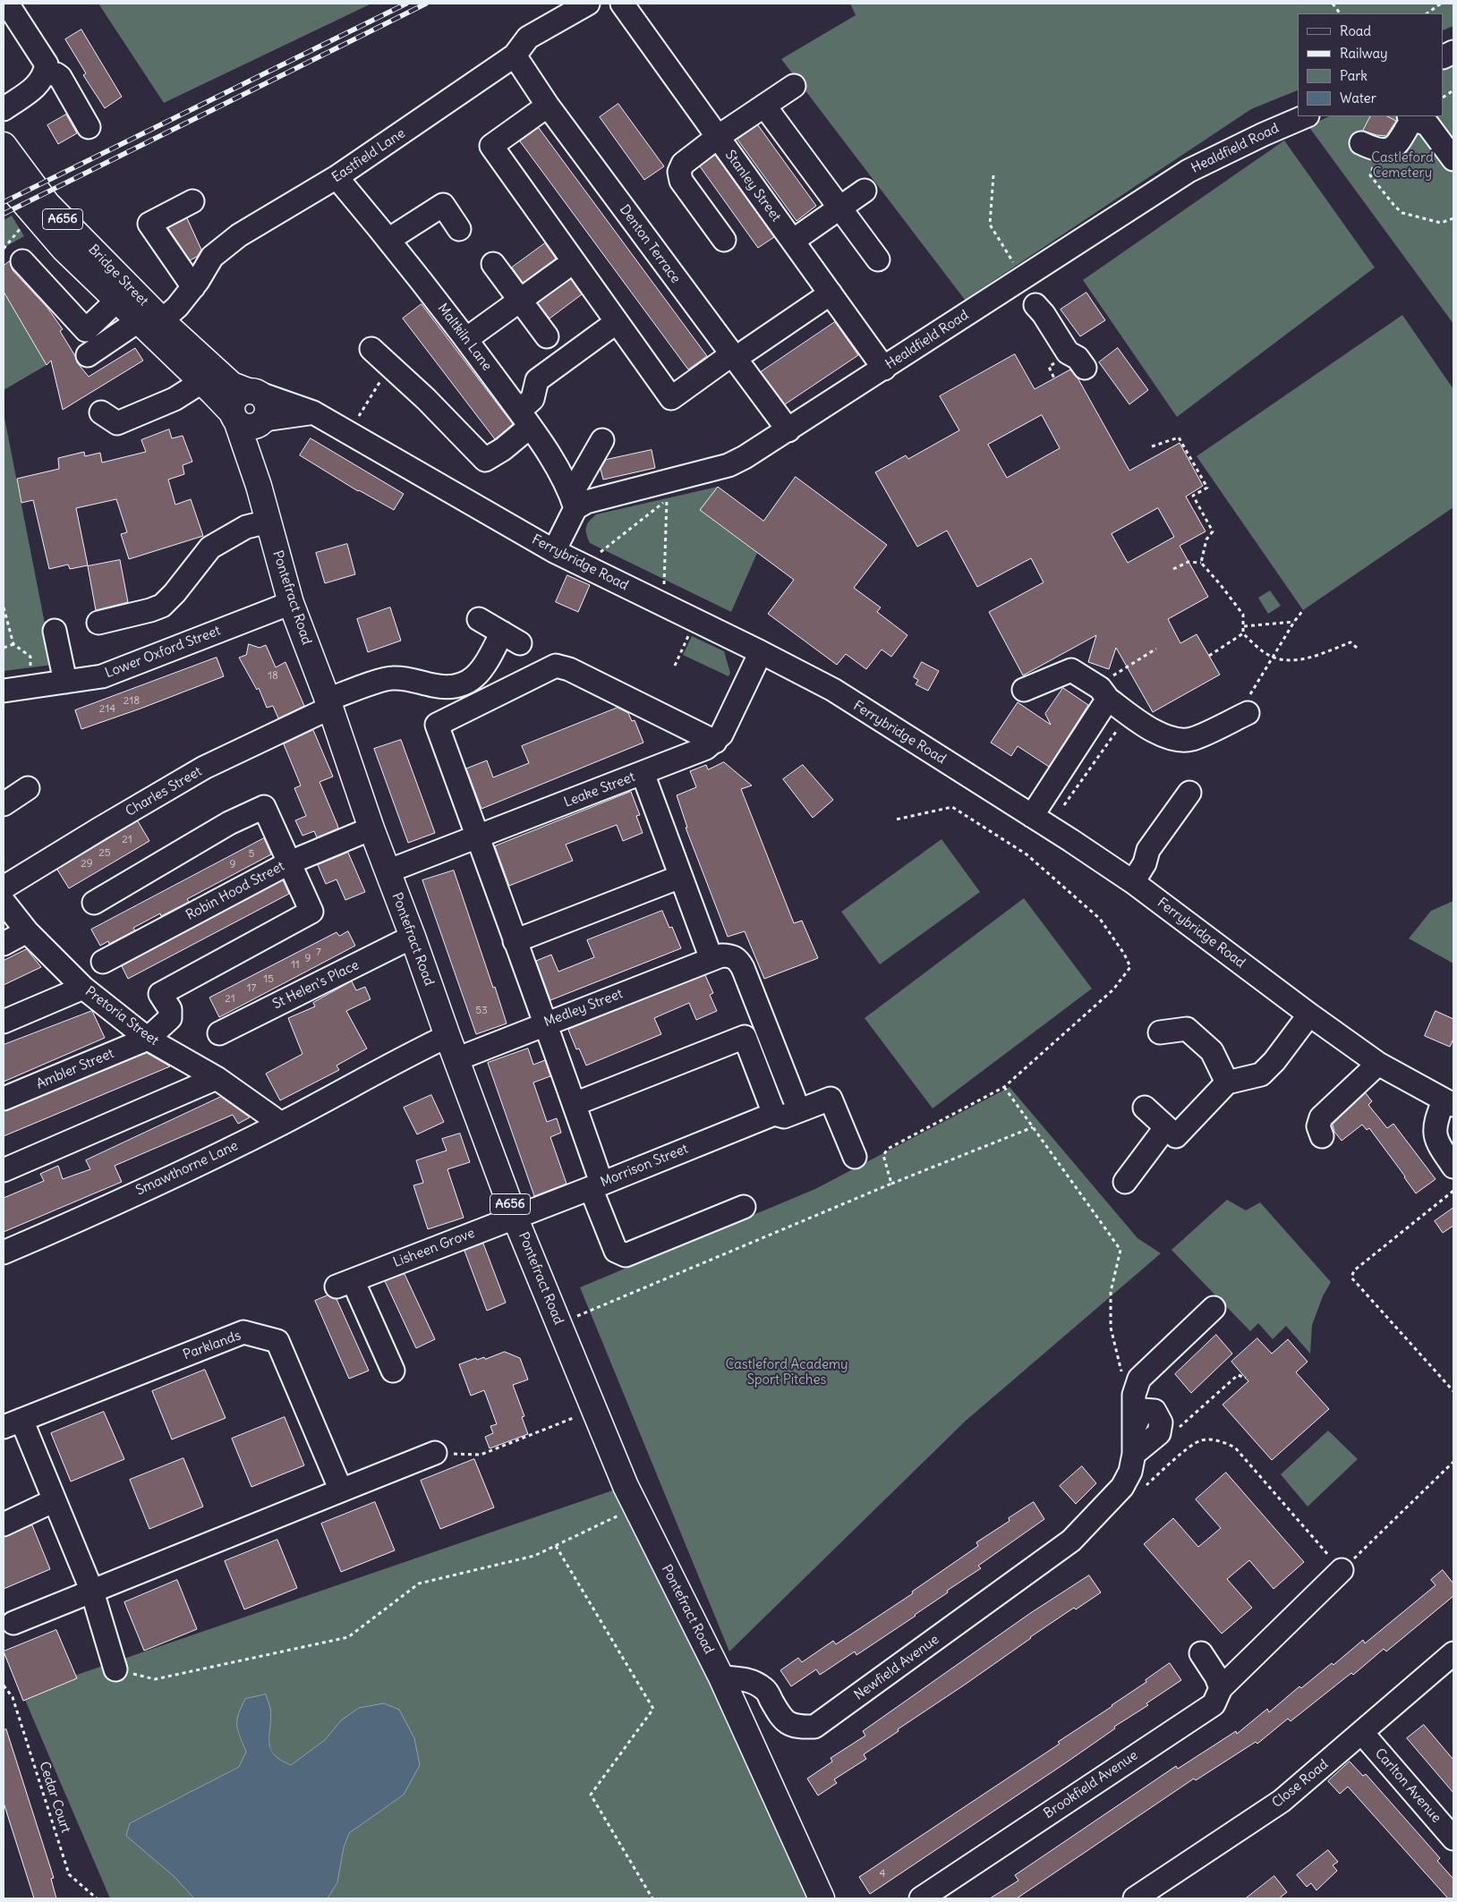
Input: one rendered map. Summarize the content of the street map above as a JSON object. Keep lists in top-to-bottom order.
{
  "streets": {
    "main road": ["A656", "Bridge Street", "Pontefract Road"],
    "street": [
      "Healdfield Road",
      "Eastfield Lane",
      "Stanley Street",
      "Denton Terrace",
      "Maltkiln Lane",
      "Ferrybridge Road",
      "Lower Oxford Street",
      "Leake Street",
      "Charles Street",
      "Robin Hood Street",
      "St Helen's Place",
      "Medley Street",
      "Pretoria Street",
      "Ambler Street",
      "Morrison Street",
      "Smawthorne Lane",
      "Lisheen Grove",
      "Parklands",
      "Newfield Avenue",
      "Close Road",
      "Brookfield Avenue",
      "Carlton Avenue"
    ],
    "path": ["Cedar Court"]
  },
  "crossings": [
    ["Healdfield Road", "Stanley Street"],
    ["Healdfield Road", "Denton Terrace"],
    ["Healdfield Road", "Maltkiln Lane"],
    ["Eastfield Lane", "Denton Terrace"],
    ["Eastfield Lane", "Bridge Street"],
    ["Eastfield Lane", "Maltkiln Lane"],
    ["A656", "Bridge Street"],
    ["A656", "Ferrybridge Road"],
    ["A656", "Pontefract Road"],
    ["Bridge Street", "Ferrybridge Road"],
    ["Bridge Street", "Pontefract Road"],
    ["Ferrybridge Road", "Pontefract Road"],
    ["Ferrybridge Road", "Leake Street"],
    ["Pontefract Road", "Lower Oxford Street"],
    ["Pontefract Road", "Leake Street"],
    ["Pontefract Road", "Charles Street"],
    ["Pontefract Road", "Robin Hood Street"],
    ["Pontefract Road", "St Helen's Place"],
    ["Pontefract Road", "Medley Street"],
    ["Pontefract Road", "Morrison Street"],
    ["Pontefract Road", "Smawthorne Lane"],
    ["Pontefract Road", "Lisheen Grove"],
    ["Pontefract Road", "Newfield Avenue"],
    ["Robin Hood Street", "Ambler Street"],
    ["Medley Street", "Smawthorne Lane"],
    ["Pretoria Street", "Ambler Street"],
    ["Pretoria Street", "Smawthorne Lane"],
    ["Morrison Street", "Lisheen Grove"],
    ["Close Road", "Carlton Avenue"]
  ],
  "parks": ["Castleford Cemetery", "Castleford Academy Sport Pitches"],
  "house_numbers": [
    "18",
    "218",
    "214",
    "21",
    "25",
    "5",
    "29",
    "9",
    "7",
    "9",
    "11",
    "15",
    "17",
    "21",
    "53",
    "4"
  ],
  "legend": [
    "Road",
    "Railway",
    "Park",
    "Water"
  ]
}
